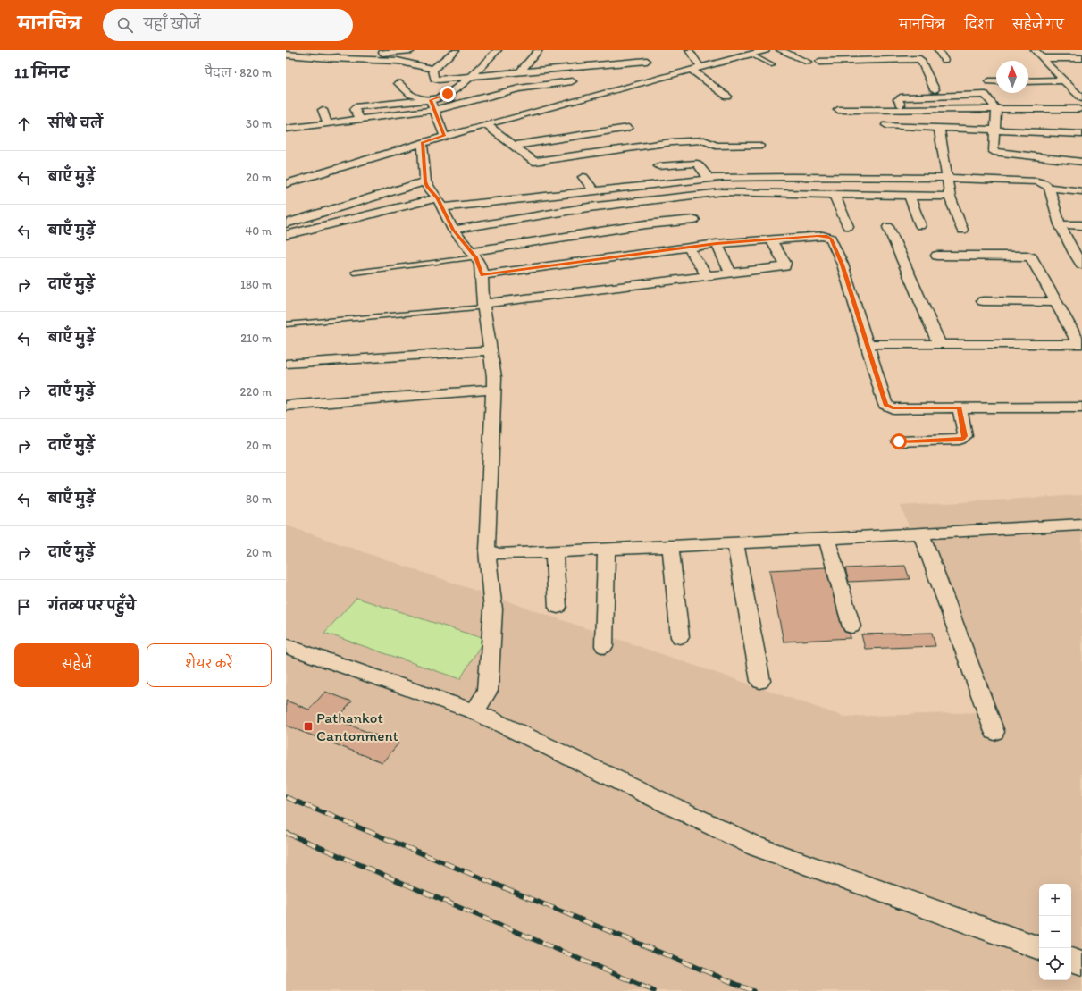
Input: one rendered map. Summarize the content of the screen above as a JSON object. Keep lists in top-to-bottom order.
{
  "places": {
    "transit": ["Pathankot Cantonment"]
  },
  "north": "top",
  "page": {
    "header": "मानचित्र",
    "search": "यहाँ खोजें",
    "nav": ["मानचित्र", "दिशा", "सहेजे गए"],
    "heading": ["11 मिनट", "पैदल · 820 m"],
    "list": [
      ["सीधे चलें", "30 m"],
      ["बाएँ मुड़ें", "20 m"],
      ["बाएँ मुड़ें", "40 m"],
      ["दाएँ मुड़ें", "180 m"],
      ["बाएँ मुड़ें", "210 m"],
      ["दाएँ मुड़ें", "220 m"],
      ["दाएँ मुड़ें", "20 m"],
      ["बाएँ मुड़ें", "80 m"],
      ["दाएँ मुड़ें", "20 m"],
      "गंतव्य पर पहुँचे"
    ],
    "buttons": ["सहेजें", "शेयर करें"],
    "map_buttons": ["+", "−"]
  }
}
